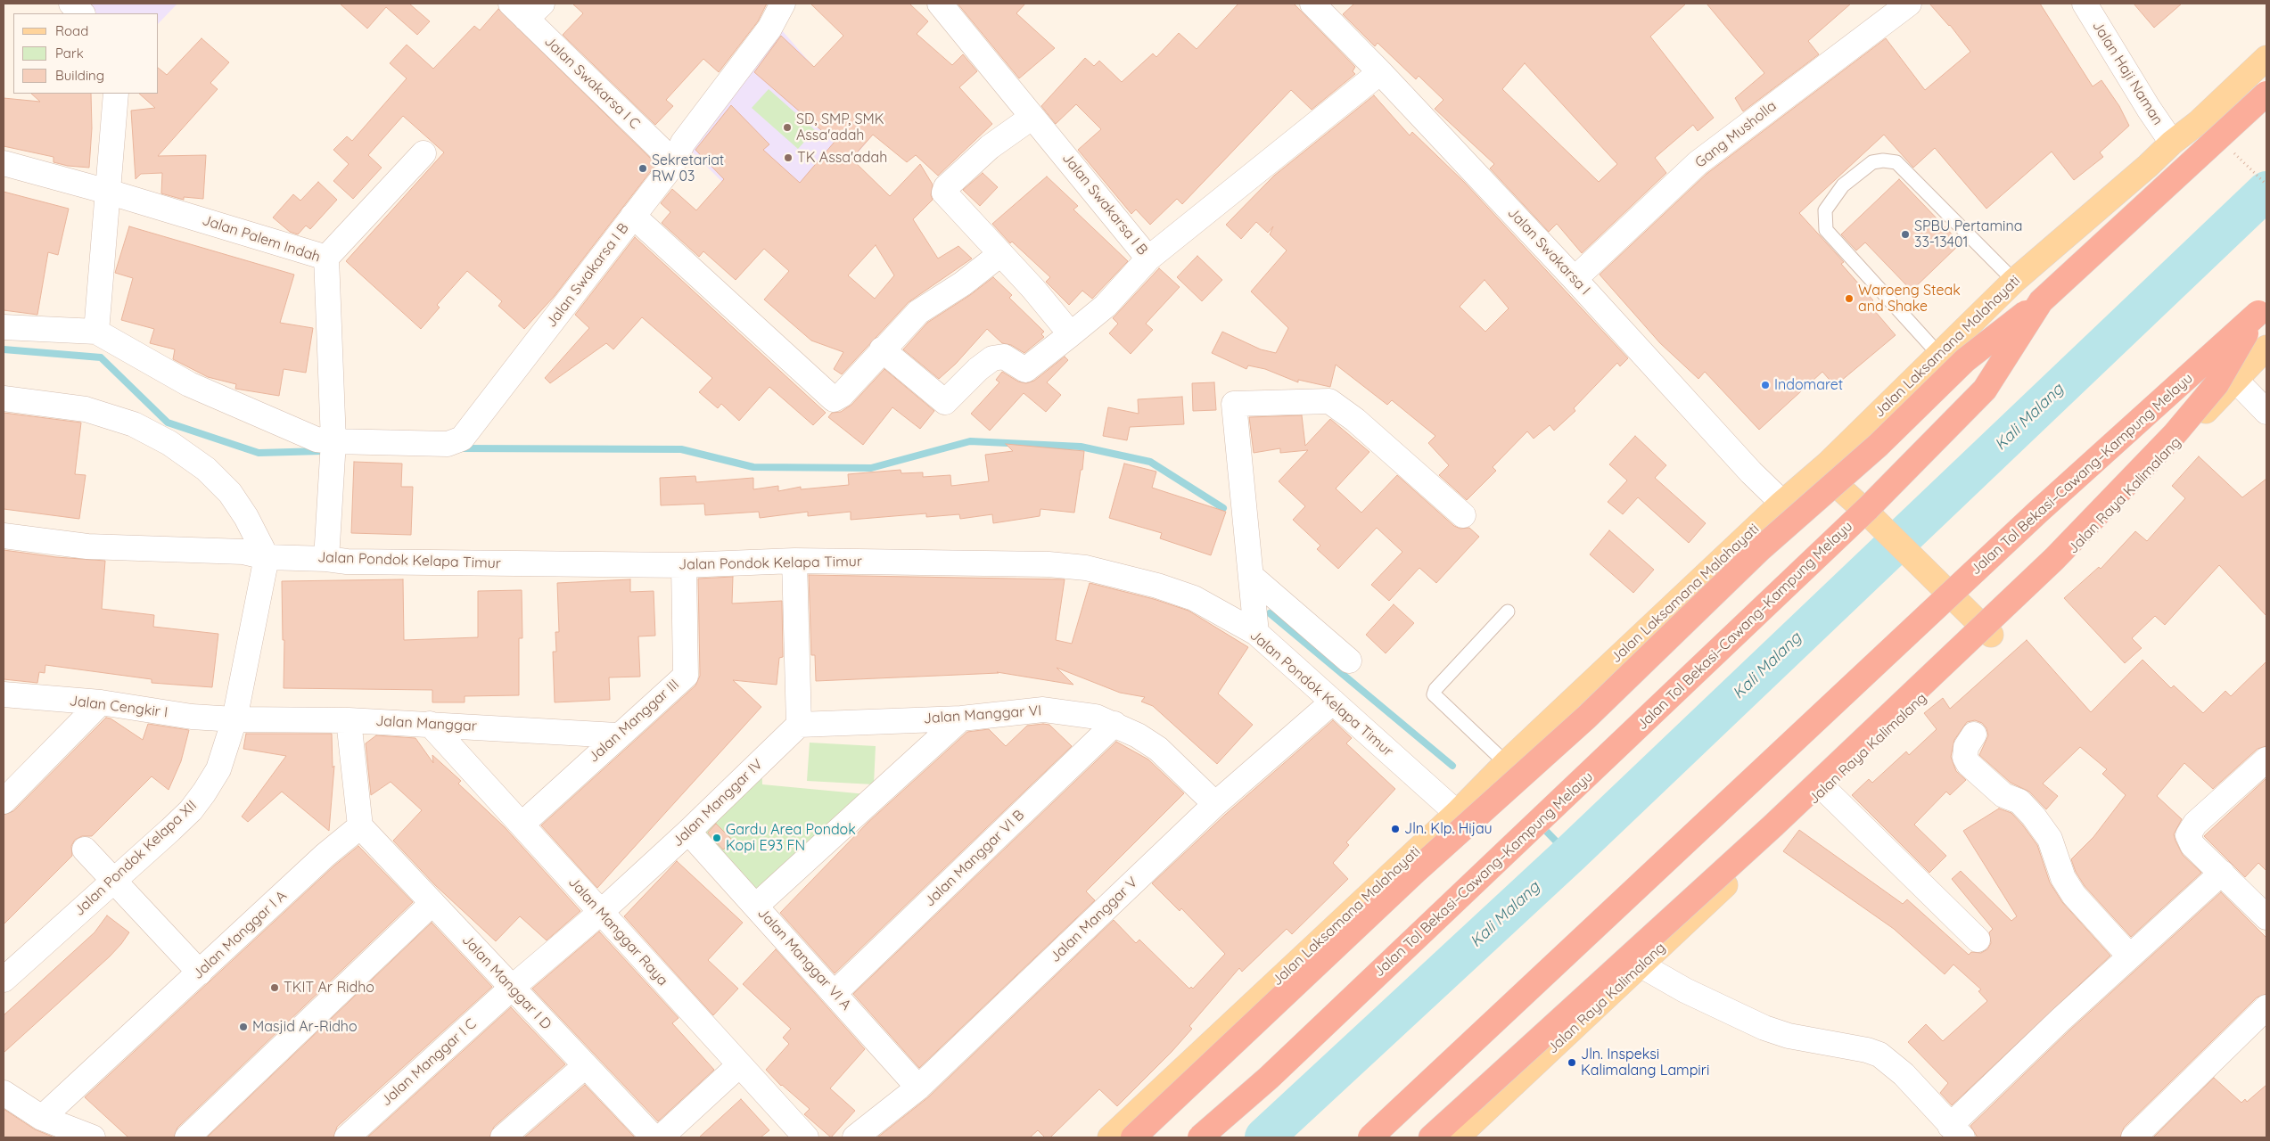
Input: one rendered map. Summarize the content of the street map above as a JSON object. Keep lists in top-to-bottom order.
{
  "streets": {
    "highway": ["Jalan Tol Bekasi–Cawang–Kampung Melayu"],
    "main road": ["Jalan Laksamana Malahayati", "Jalan Raya Kalimalang"],
    "street": [
      "Jalan Haji Naman",
      "Jalan Swakarsa I C",
      "Gang Musholla",
      "Jalan Swakarsa I B",
      "Jalan Palem Indah",
      "Jalan Swakarsa I",
      "Jalan Pondok Kelapa Timur",
      "Jalan Cengkir I",
      "Jalan Manggar VI",
      "Jalan Manggar III",
      "Jalan Manggar",
      "Jalan Manggar IV",
      "Jalan Pondok Kelapa XII",
      "Jalan Manggar VI B",
      "Jalan Manggar V",
      "Jalan Manggar Raya",
      "Jalan Manggar I A",
      "Jalan Manggar VI A",
      "Jalan Manggar I D",
      "Jalan Manggar I C"
    ]
  },
  "crossings": [
    ["Jalan Haji Naman", "Jalan Laksamana Malahayati"],
    ["Jalan Swakarsa I C", "Jalan Swakarsa I B"],
    ["Gang Musholla", "Jalan Swakarsa I"],
    ["Jalan Swakarsa I B", "Jalan Palem Indah"],
    ["Jalan Swakarsa I B", "Jalan Swakarsa I"],
    ["Jalan Palem Indah", "Jalan Pondok Kelapa Timur"],
    ["Jalan Swakarsa I", "Jalan Laksamana Malahayati"],
    ["Jalan Laksamana Malahayati", "Jalan Pondok Kelapa Timur"],
    ["Jalan Pondok Kelapa Timur", "Jalan Manggar III"],
    ["Jalan Pondok Kelapa Timur", "Jalan Pondok Kelapa XII"],
    ["Jalan Pondok Kelapa Timur", "Jalan Manggar V"],
    ["Jalan Cengkir I", "Jalan Manggar"],
    ["Jalan Cengkir I", "Jalan Pondok Kelapa XII"],
    ["Jalan Manggar VI", "Jalan Manggar IV"],
    ["Jalan Manggar VI", "Jalan Manggar VI B"],
    ["Jalan Manggar VI", "Jalan Manggar V"],
    ["Jalan Manggar III", "Jalan Manggar"],
    ["Jalan Manggar III", "Jalan Manggar Raya"],
    ["Jalan Manggar", "Jalan Pondok Kelapa XII"],
    ["Jalan Manggar", "Jalan Manggar Raya"],
    ["Jalan Manggar IV", "Jalan Manggar Raya"],
    ["Jalan Manggar IV", "Jalan Manggar VI A"],
    ["Jalan Manggar IV", "Jalan Manggar I D"],
    ["Jalan Manggar IV", "Jalan Manggar I C"],
    ["Jalan Manggar VI B", "Jalan Manggar VI A"],
    ["Jalan Manggar V", "Jalan Manggar VI A"],
    ["Jalan Manggar I A", "Jalan Manggar I D"],
    ["Jalan Manggar I D", "Jalan Manggar I C"]
  ],
  "water": ["Kali Malang"],
  "places": [
    "SD, SMP, SMK Assa'adah",
    "TK Assa'adah",
    "Sekretariat RW 03",
    "SPBU Pertamina 33-13401",
    "Waroeng Steak and Shake",
    "Indomaret",
    "Jln. Klp. Hijau",
    "Gardu Area Pondok Kopi E93 FN",
    "TKIT Ar Ridho",
    "Masjid Ar-Ridho",
    "Jln. Inspeksi Kalimalang Lampiri"
  ],
  "legend": ["Road", "Park", "Building"]
}
